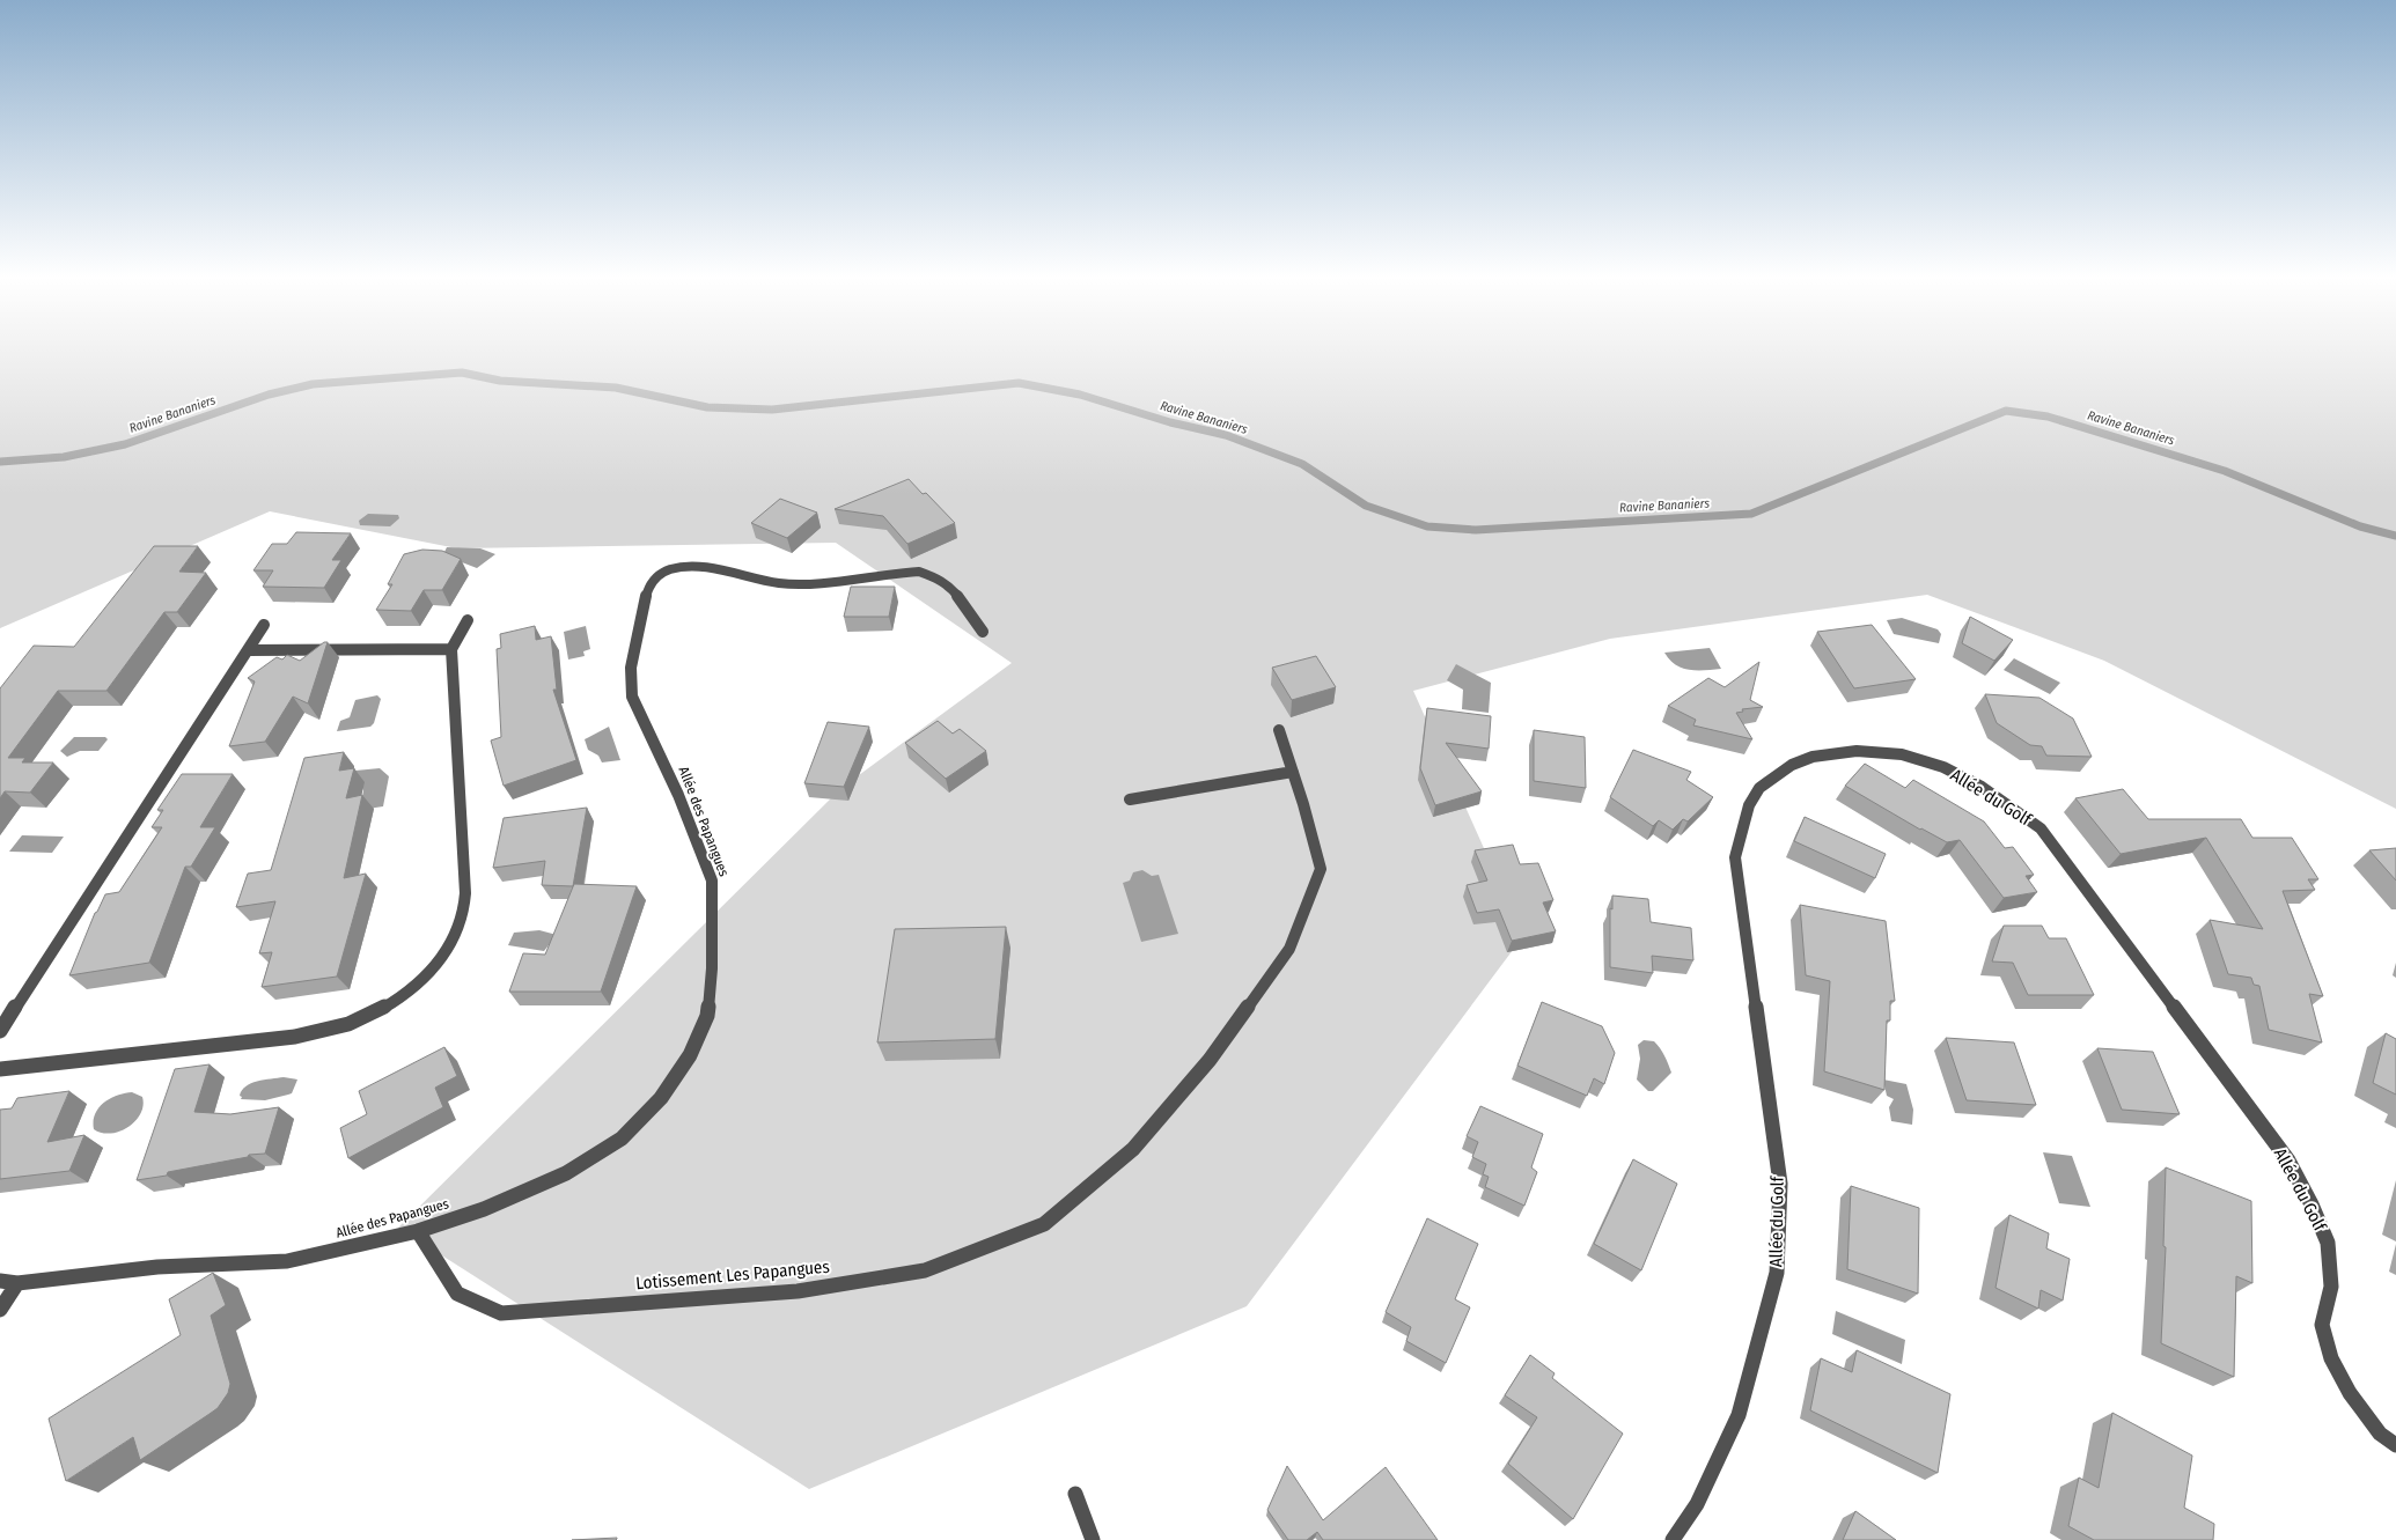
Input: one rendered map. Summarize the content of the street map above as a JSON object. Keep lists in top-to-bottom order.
{
  "streets": {
    "street": ["Allée du Golf", "Allée des Papangues", "Lotissement Les Papangues"]
  },
  "crossings": [
    ["Allée des Papangues", "Lotissement Les Papangues"]
  ],
  "water": ["Ravine Bananiers"]
}
